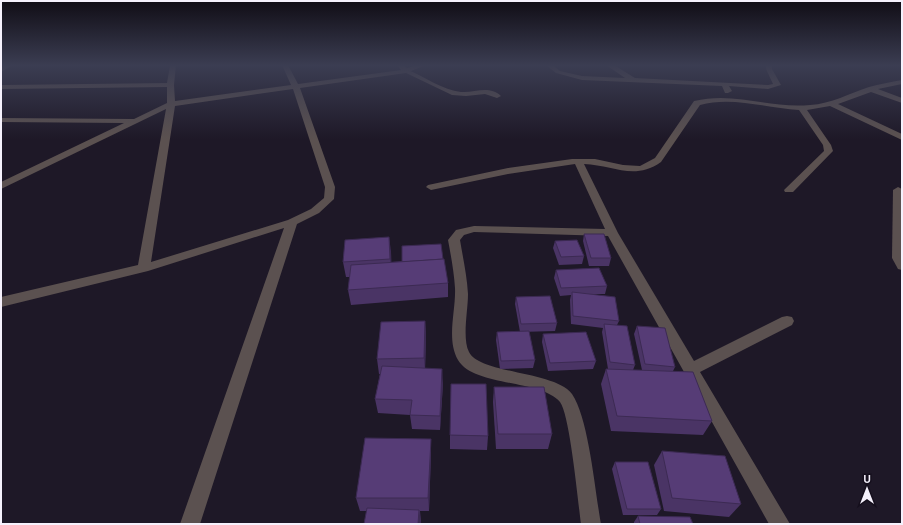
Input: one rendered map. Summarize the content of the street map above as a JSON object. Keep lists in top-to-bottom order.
{
  "north": "top"
}
